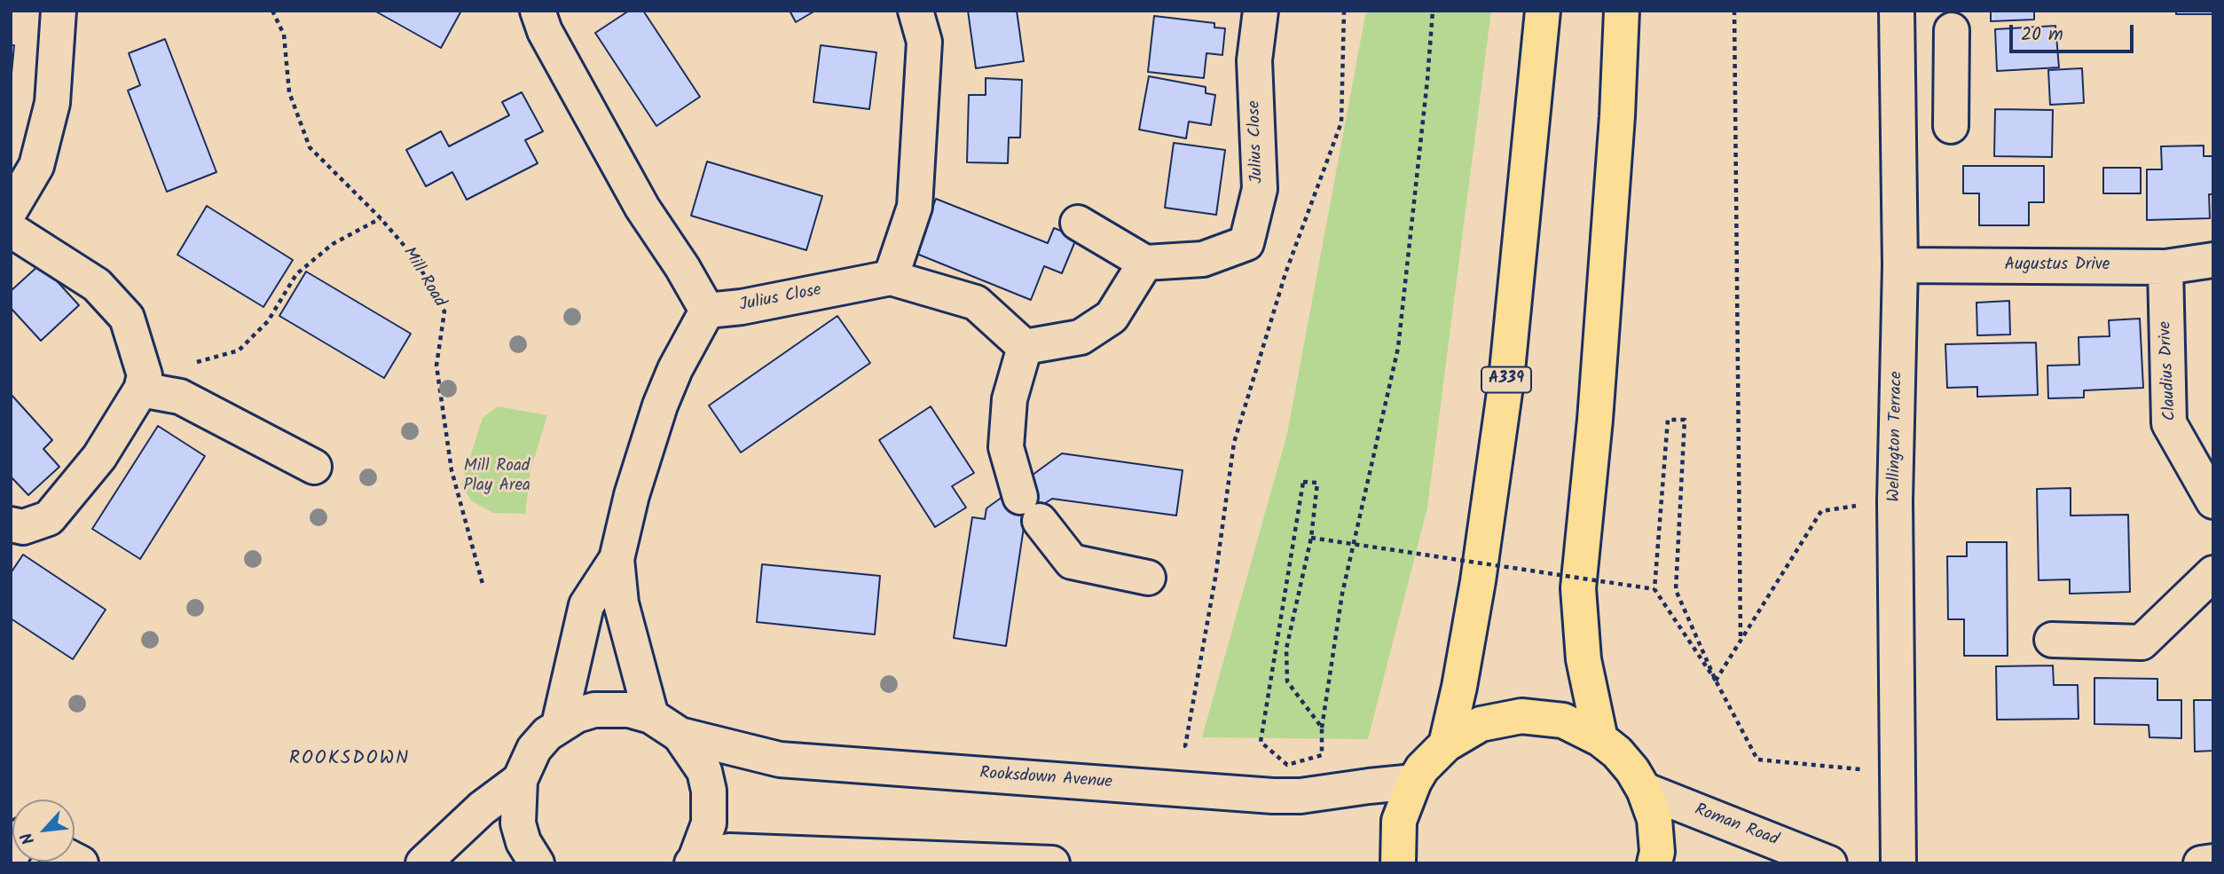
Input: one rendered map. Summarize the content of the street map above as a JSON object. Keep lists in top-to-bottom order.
{
  "streets": {
    "highway": ["A339"],
    "street": [
      "Julius Close",
      "Augustus Drive",
      "Claudius Drive",
      "Wellington Terrace",
      "Rooksdown Avenue",
      "Roman Road"
    ],
    "path": ["Mill Road"]
  },
  "crossings": [
    ["Augustus Drive", "Claudius Drive"],
    ["Augustus Drive", "Wellington Terrace"]
  ],
  "districts": ["ROOKSDOWN"],
  "parks": ["Mill Road Play Area"],
  "scale_bar": "20 m",
  "north": "bottom left"
}
